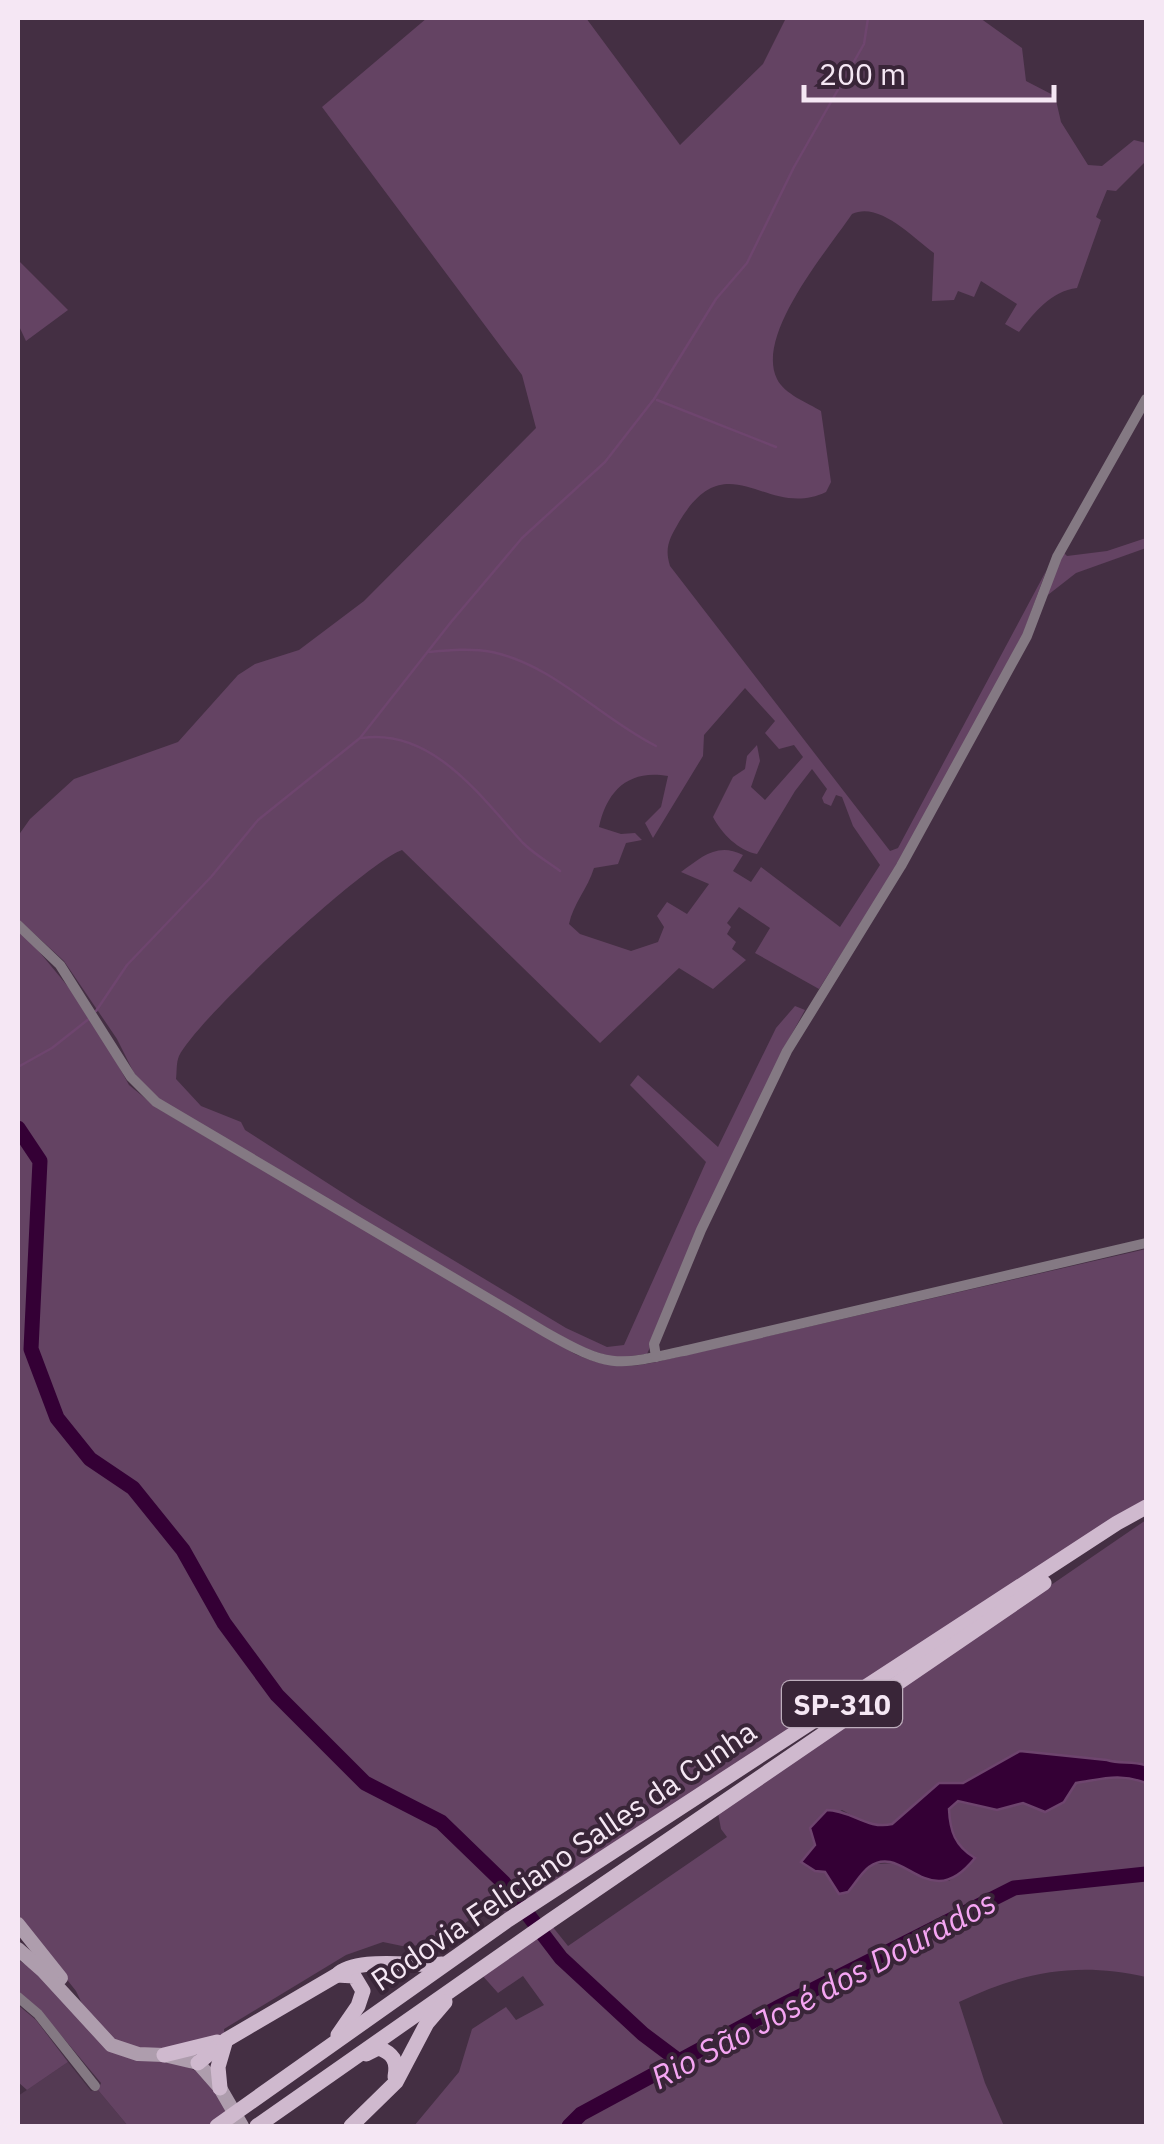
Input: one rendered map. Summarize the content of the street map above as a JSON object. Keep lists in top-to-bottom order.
{
  "streets": {
    "main road": ["SP-310", "Rodovia Feliciano Salles da Cunha"]
  },
  "water": ["Rio São José dos Dourados"],
  "scale_bar": "200 m"
}
